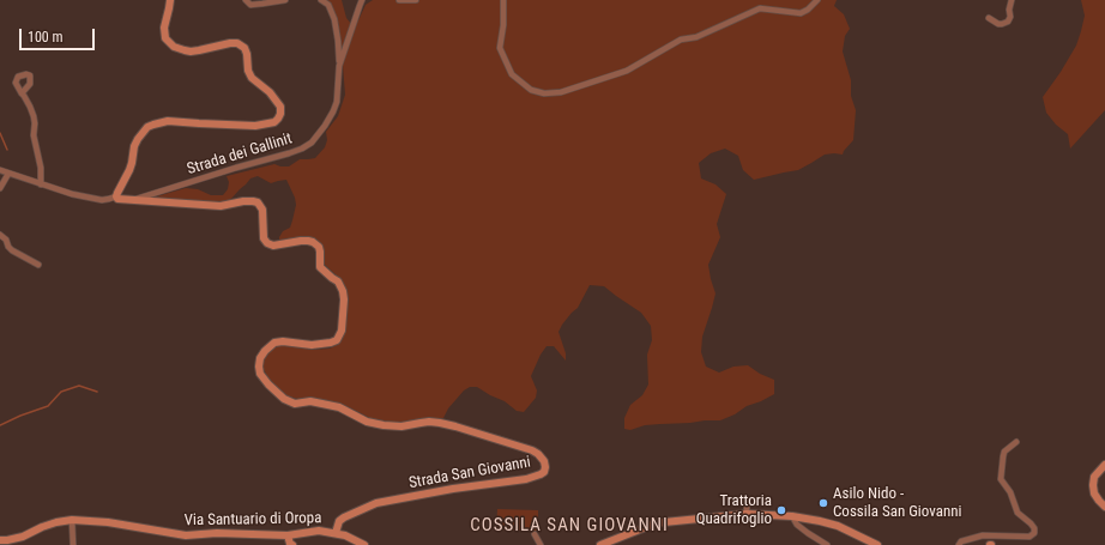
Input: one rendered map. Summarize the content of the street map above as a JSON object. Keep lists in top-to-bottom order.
{
  "streets": {
    "street": ["Strada dei Gallinit", "Strada San Giovanni", "Via Santuario di Oropa"]
  },
  "crossings": [
    ["Strada dei Gallinit", "Strada San Giovanni"],
    ["Strada San Giovanni", "Via Santuario di Oropa"]
  ],
  "districts": ["COSSILA SAN GIOVANNI"],
  "places": ["Asilo Nido - Cossila San Giovanni", "Trattoria Quadrifoglio"],
  "scale_bar": "100 m"
}
